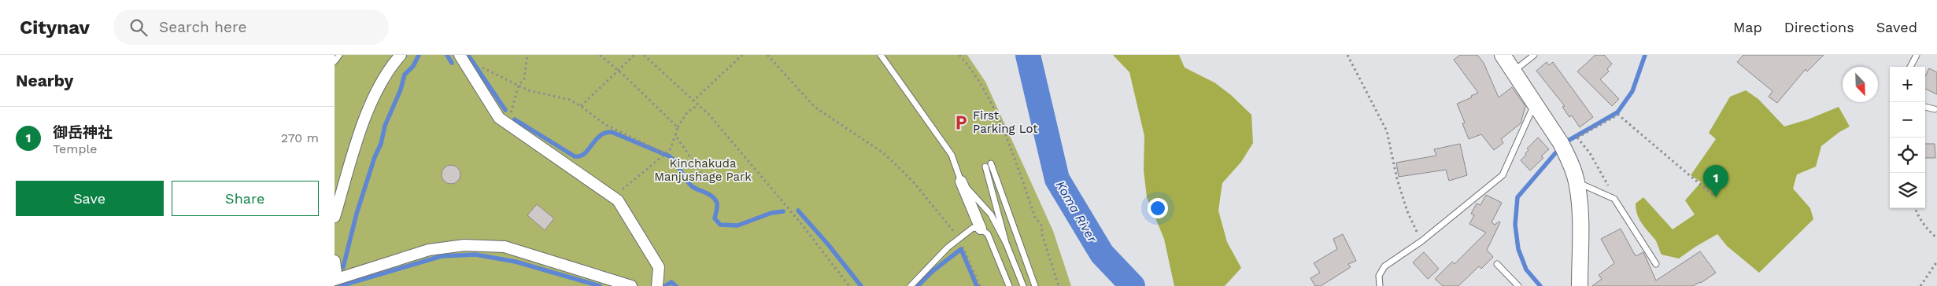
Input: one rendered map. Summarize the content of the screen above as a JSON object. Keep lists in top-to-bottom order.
{
  "water": ["Koma River"],
  "parks": ["Kinchakuda Manjushage Park"],
  "places": {
    "parking": ["First Parking Lot"]
  },
  "north": "bottom right",
  "page": {
    "header": "Citynav",
    "search": "Search here",
    "nav": ["Map", "Directions", "Saved"],
    "heading": "Nearby",
    "map_buttons": ["+", "−"],
    "list": [
      {
        "mark": "1",
        "name": "御岳神社",
        "note": "Temple",
        "value": "270 m"
      }
    ],
    "pins": "1",
    "buttons": ["Save", "Share"]
  }
}
